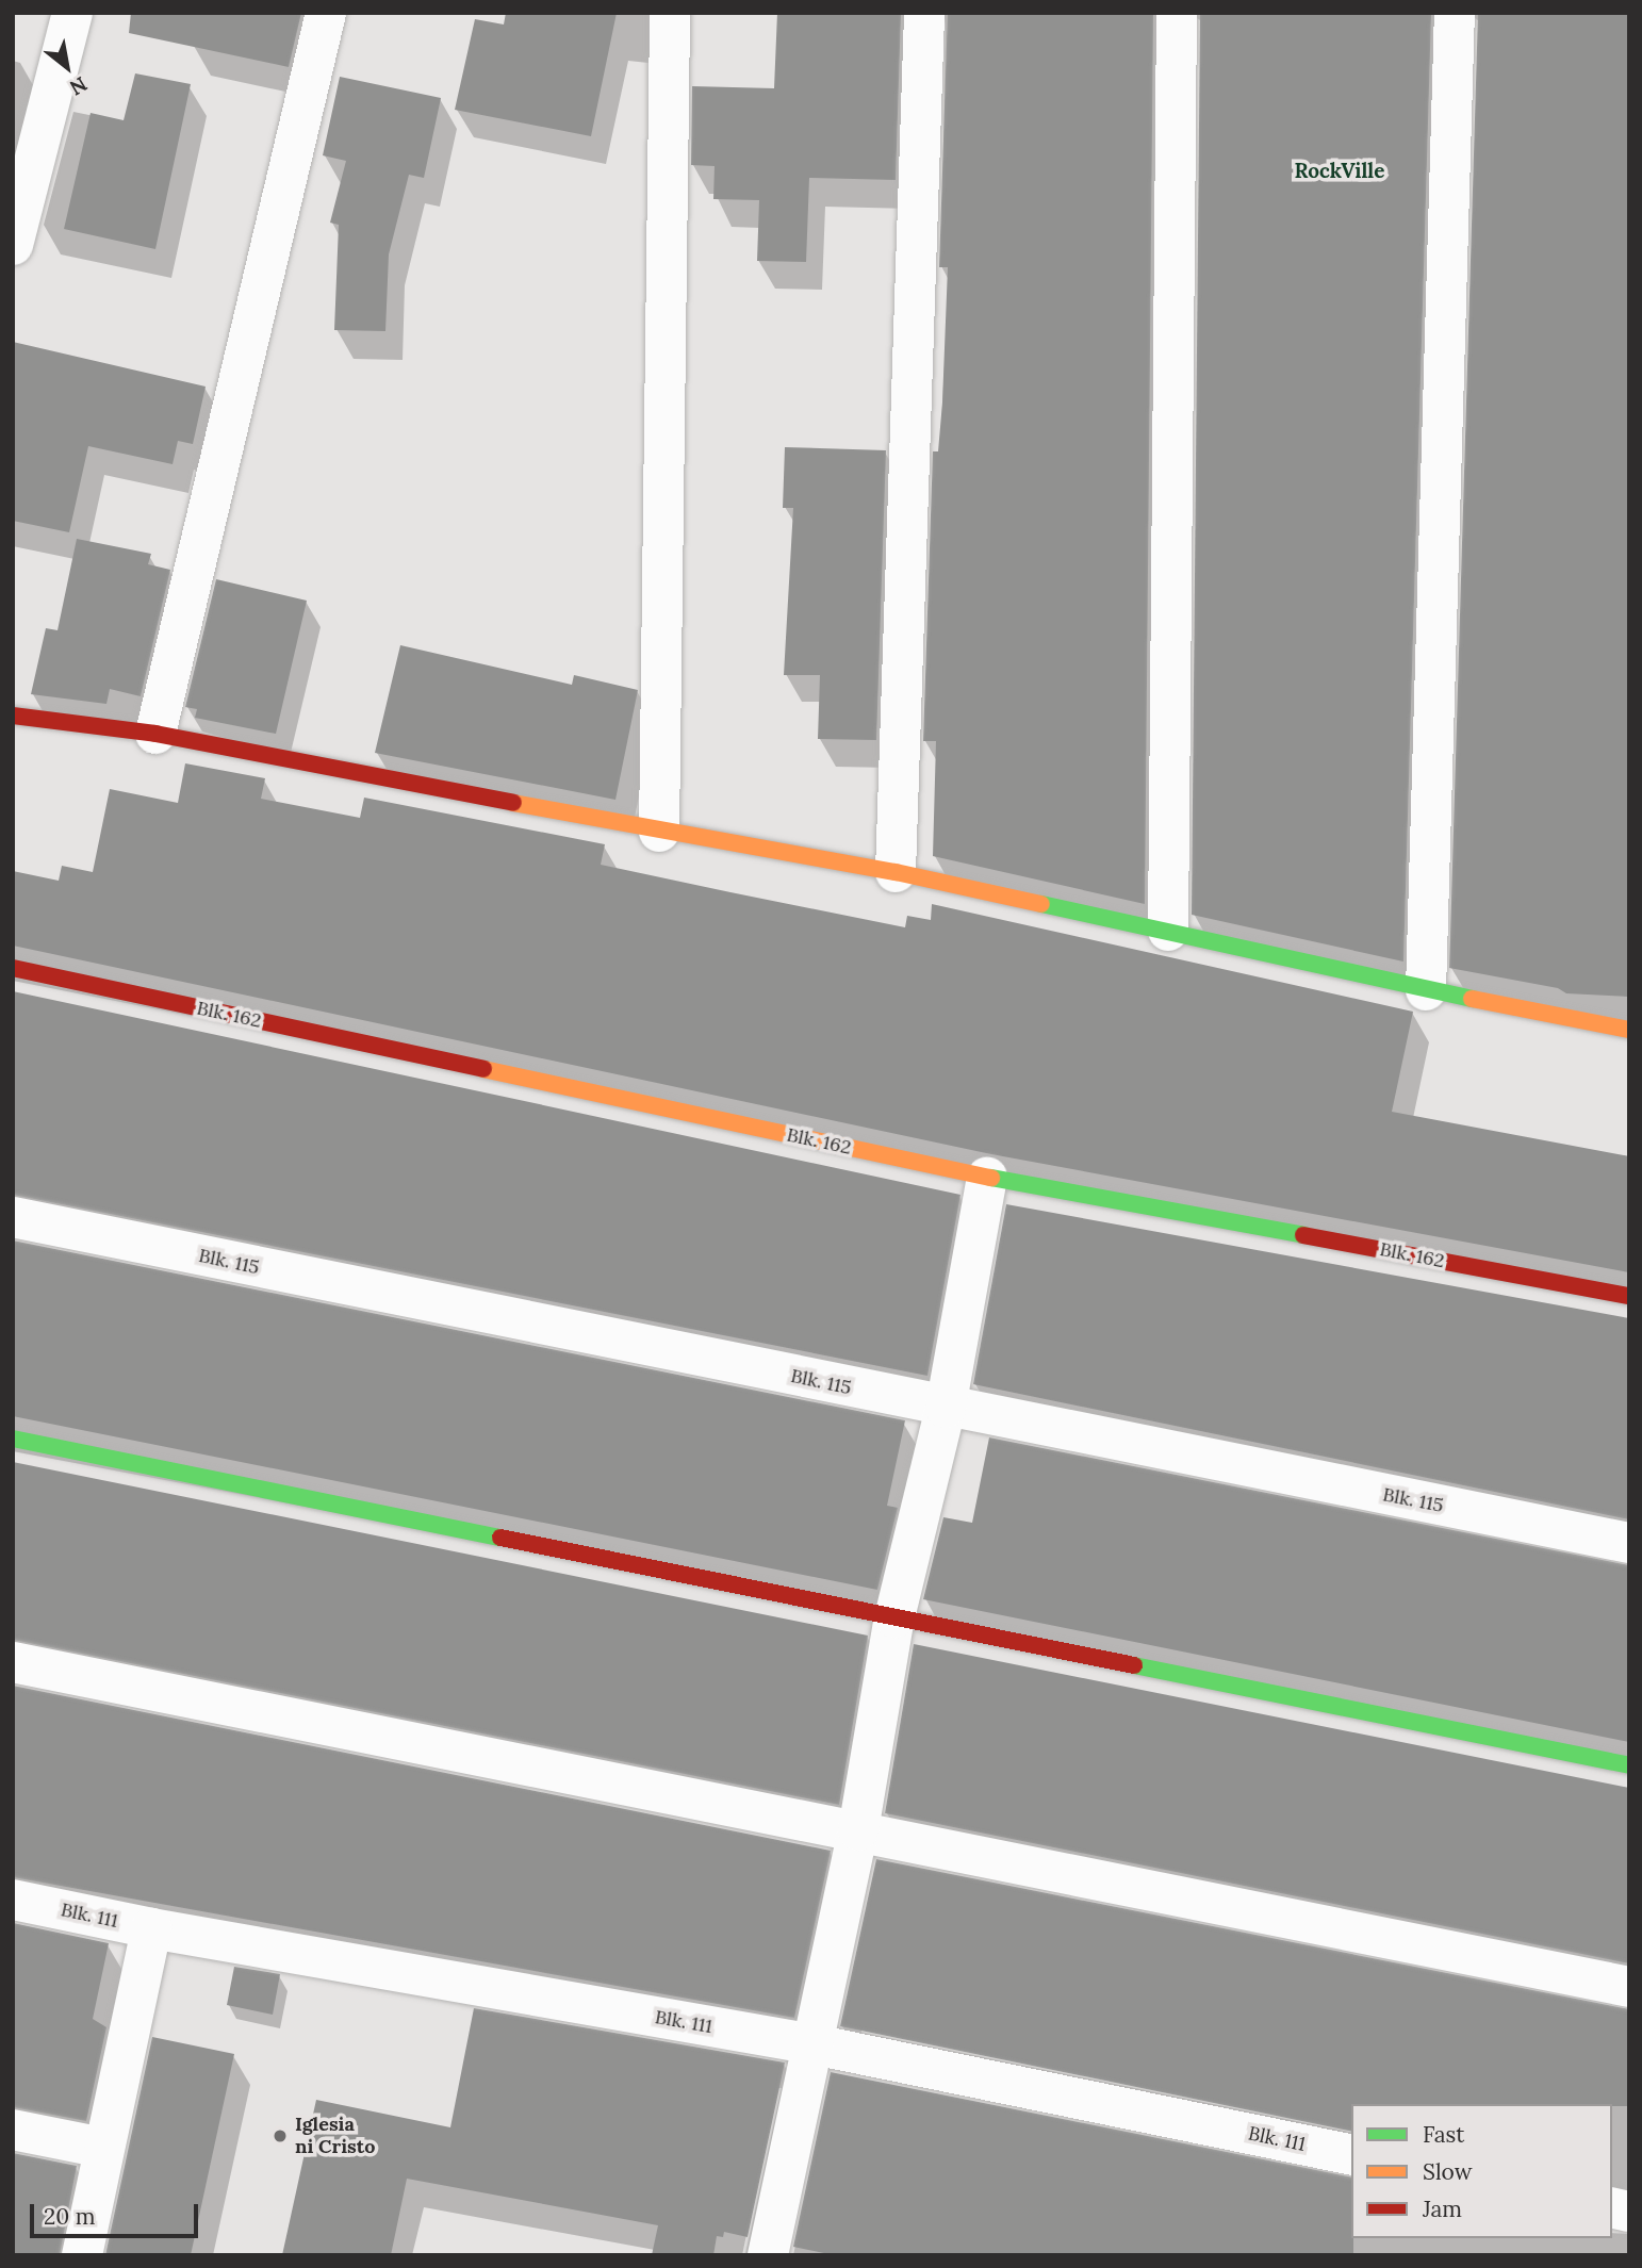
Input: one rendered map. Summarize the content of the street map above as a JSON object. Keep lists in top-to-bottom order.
{
  "streets": {
    "street": ["Blk. 162", "Blk. 115", "Blk. 111"]
  },
  "districts": ["RockVille"],
  "places": ["Iglesia ni Cristo"],
  "legend": ["Fast", "Slow", "Jam"],
  "scale_bar": "20 m",
  "north": "bottom right"
}
